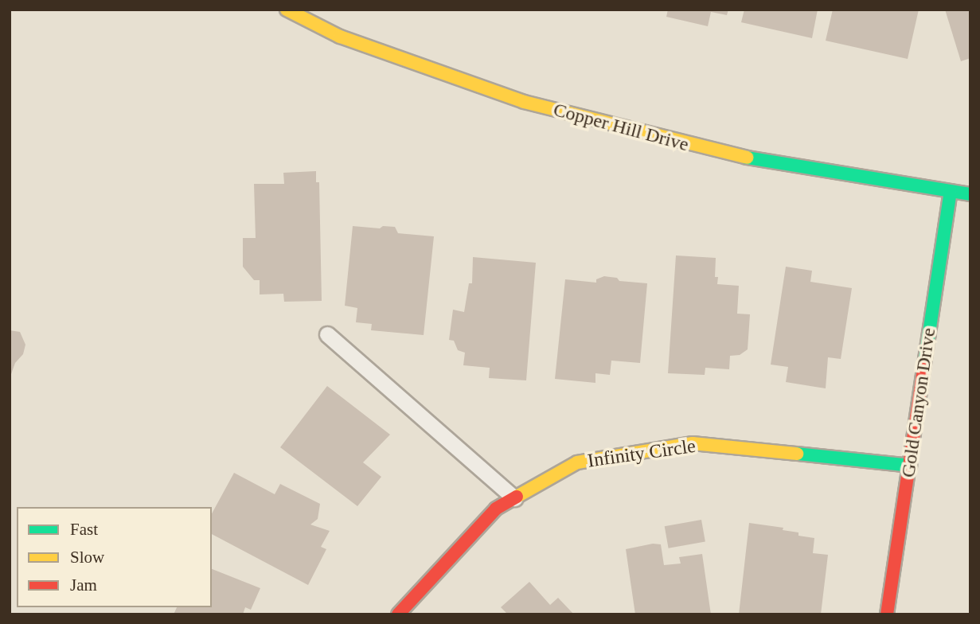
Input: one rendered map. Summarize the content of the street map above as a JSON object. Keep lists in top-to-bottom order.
{
  "streets": {
    "street": ["Copper Hill Drive", "Gold Canyon Drive", "Infinity Circle"]
  },
  "crossings": [
    ["Copper Hill Drive", "Gold Canyon Drive"],
    ["Gold Canyon Drive", "Infinity Circle"]
  ],
  "legend": ["Fast", "Slow", "Jam"]
}
